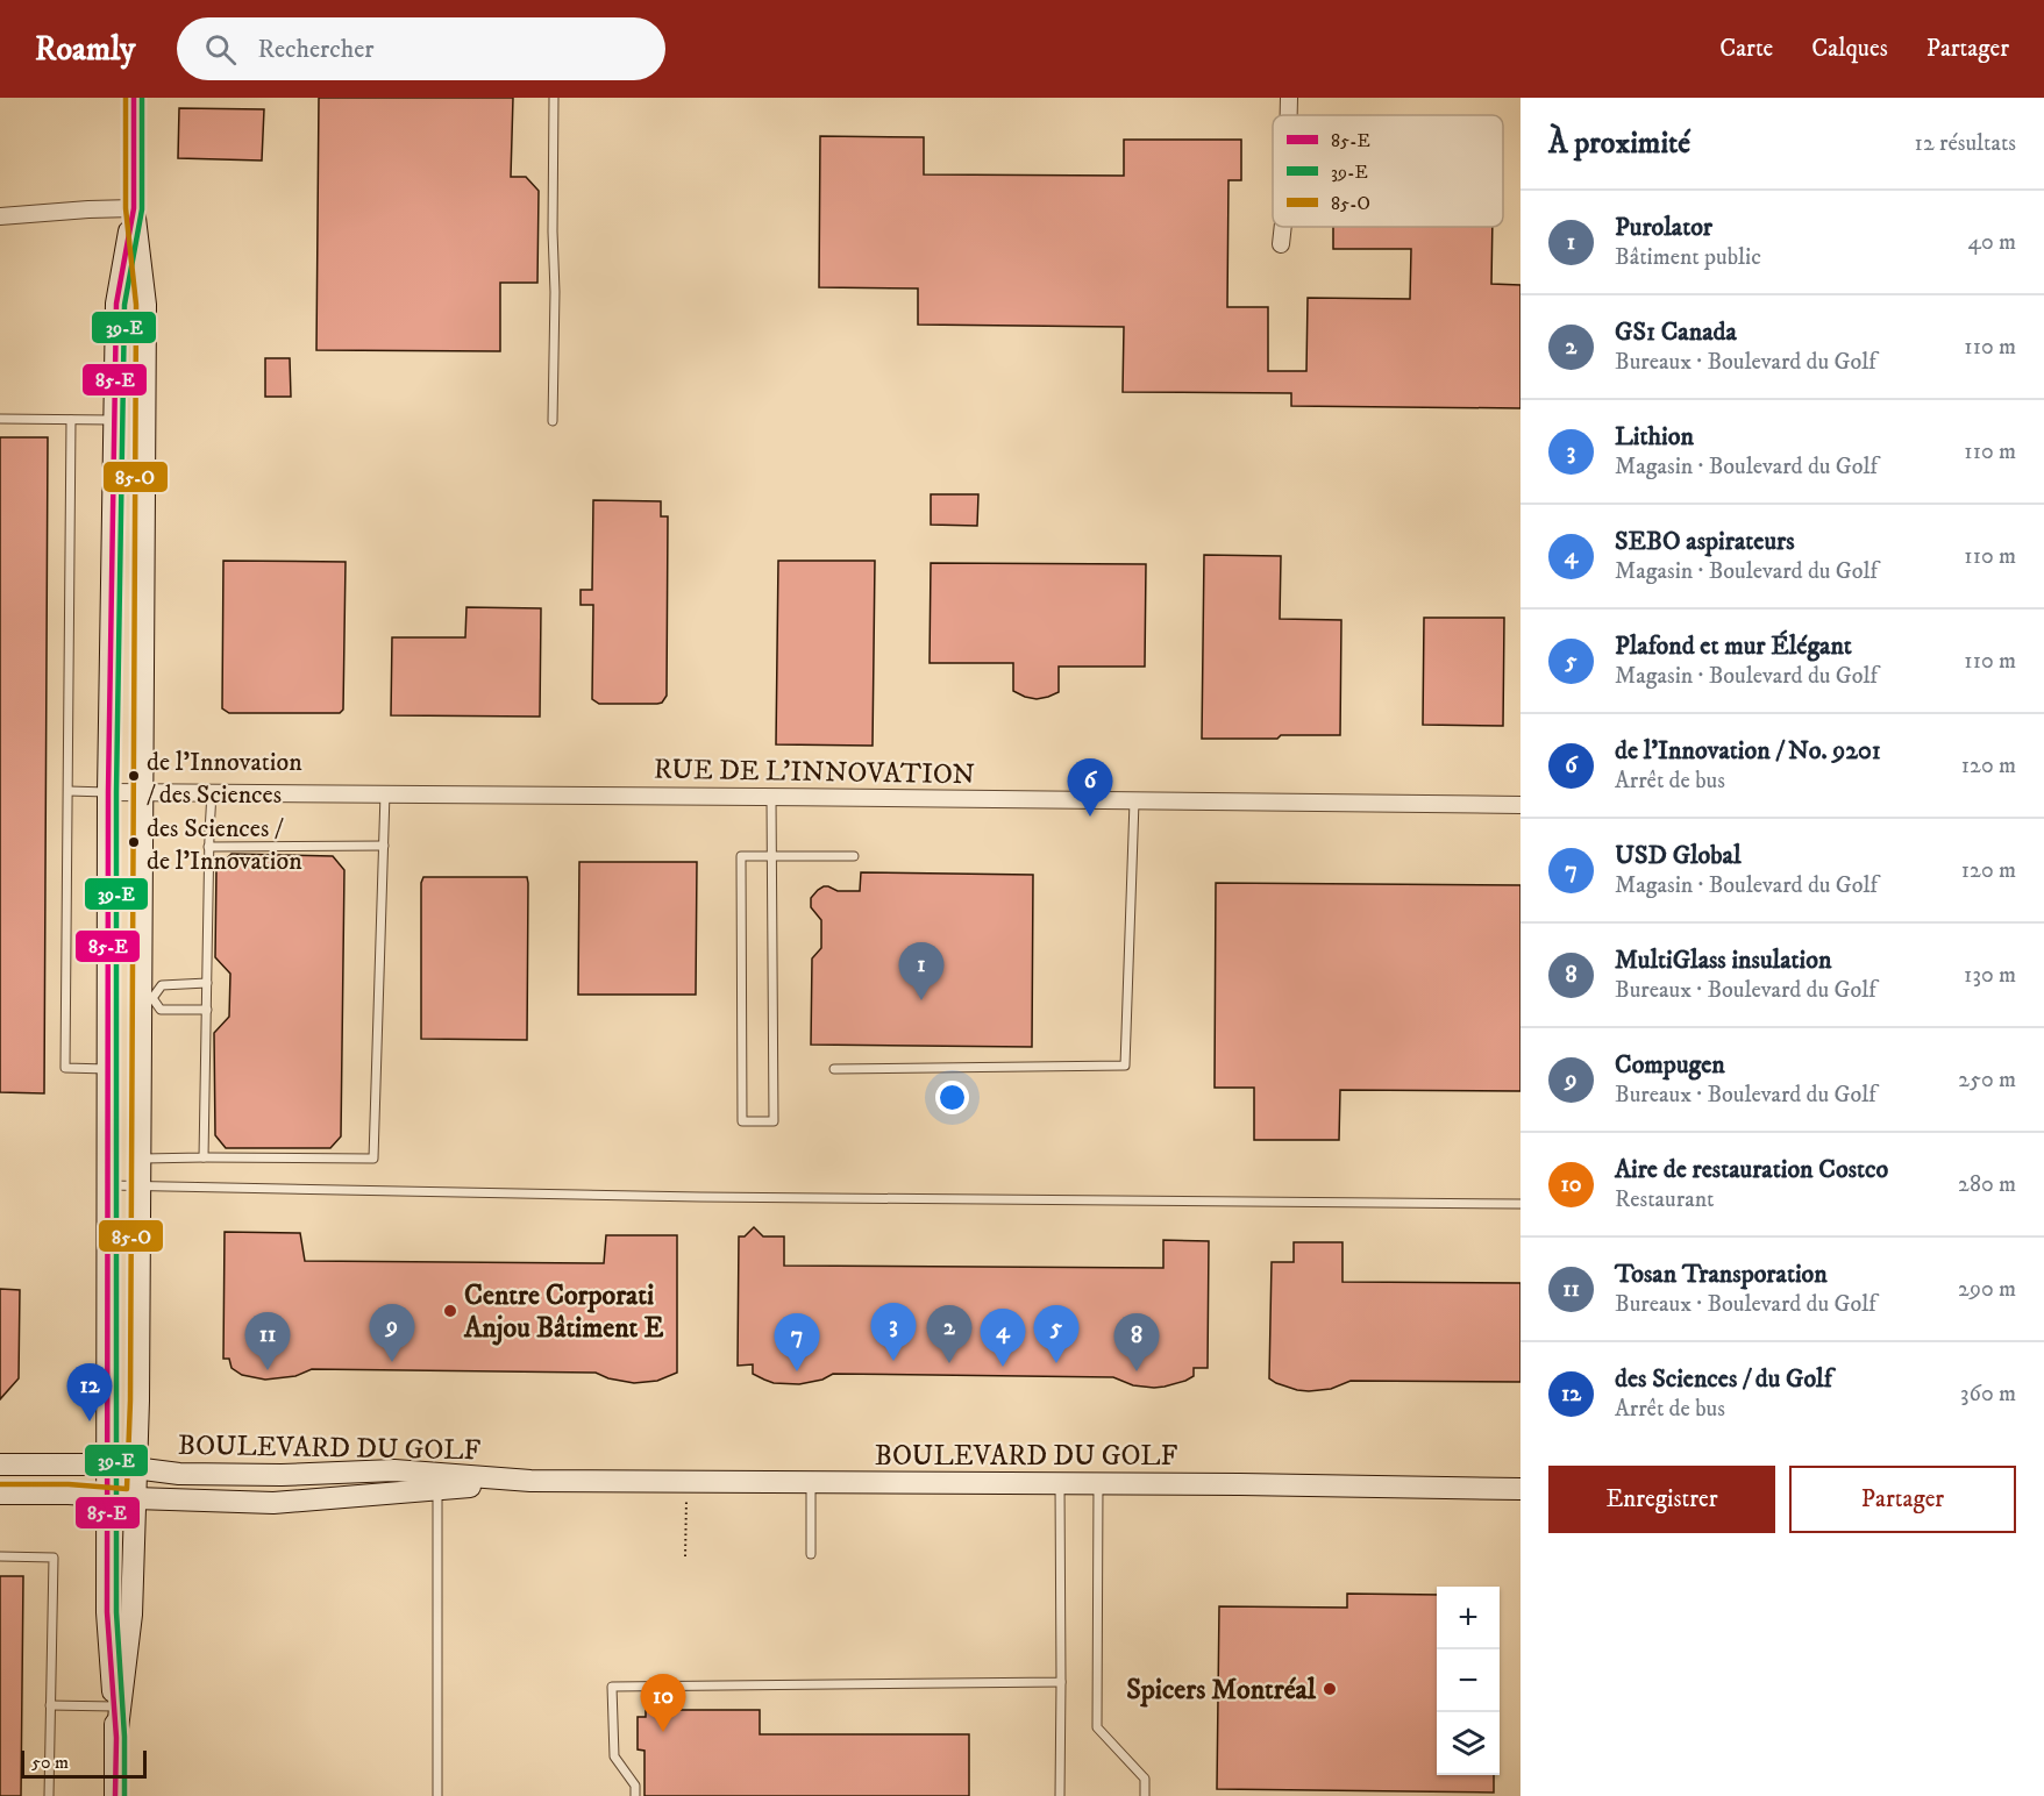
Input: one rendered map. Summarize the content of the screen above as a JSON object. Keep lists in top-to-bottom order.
{
  "streets": {
    "street": ["RUE DE L'INNOVATION", "BOULEVARD DU GOLF"]
  },
  "places": [
    "de l'Innovation / des Sciences",
    "des Sciences / de l'Innovation",
    "Centre Corporati Anjou Bâtiment E",
    "Spicers Montréal"
  ],
  "lines": ["transit line 85-E", "transit line 39-E", "transit line 85-O"],
  "legend": ["85-E", "39-E", "85-O"],
  "scale_bar": "50 m",
  "page": {
    "header": "Roamly",
    "search": "Rechercher",
    "nav": ["Carte", "Calques", "Partager"],
    "heading": ["À proximité", "12 résultats"],
    "list": [
      {
        "mark": "1",
        "name": "Purolator",
        "note": "Bâtiment public",
        "value": "40 m"
      },
      {
        "mark": "2",
        "name": "GS1 Canada",
        "note": "Bureaux · Boulevard du Golf",
        "value": "110 m"
      },
      {
        "mark": "3",
        "name": "Lithion",
        "note": "Magasin · Boulevard du Golf",
        "value": "110 m"
      },
      {
        "mark": "4",
        "name": "SEBO aspirateurs",
        "note": "Magasin · Boulevard du Golf",
        "value": "110 m"
      },
      {
        "mark": "5",
        "name": "Plafond et mur Élégant",
        "note": "Magasin · Boulevard du Golf",
        "value": "110 m"
      },
      {
        "mark": "6",
        "name": "de l'Innovation / No. 9201",
        "note": "Arrêt de bus",
        "value": "120 m"
      },
      {
        "mark": "7",
        "name": "USD Global",
        "note": "Magasin · Boulevard du Golf",
        "value": "120 m"
      },
      {
        "mark": "8",
        "name": "MultiGlass insulation",
        "note": "Bureaux · Boulevard du Golf",
        "value": "130 m"
      },
      {
        "mark": "9",
        "name": "Compugen",
        "note": "Bureaux · Boulevard du Golf",
        "value": "250 m"
      },
      {
        "mark": "10",
        "name": "Aire de restauration Costco",
        "note": "Restaurant",
        "value": "280 m"
      },
      {
        "mark": "11",
        "name": "Tosan Transporation",
        "note": "Bureaux · Boulevard du Golf",
        "value": "290 m"
      },
      {
        "mark": "12",
        "name": "des Sciences / du Golf",
        "note": "Arrêt de bus",
        "value": "360 m"
      }
    ],
    "pins": [
      "6",
      "1",
      "3",
      "9",
      "2",
      "5",
      "4",
      "11",
      "7",
      "8",
      "12",
      "10"
    ],
    "buttons": ["Enregistrer", "Partager"],
    "map_buttons": ["+", "−"],
    "scale": "50 m"
  }
}
